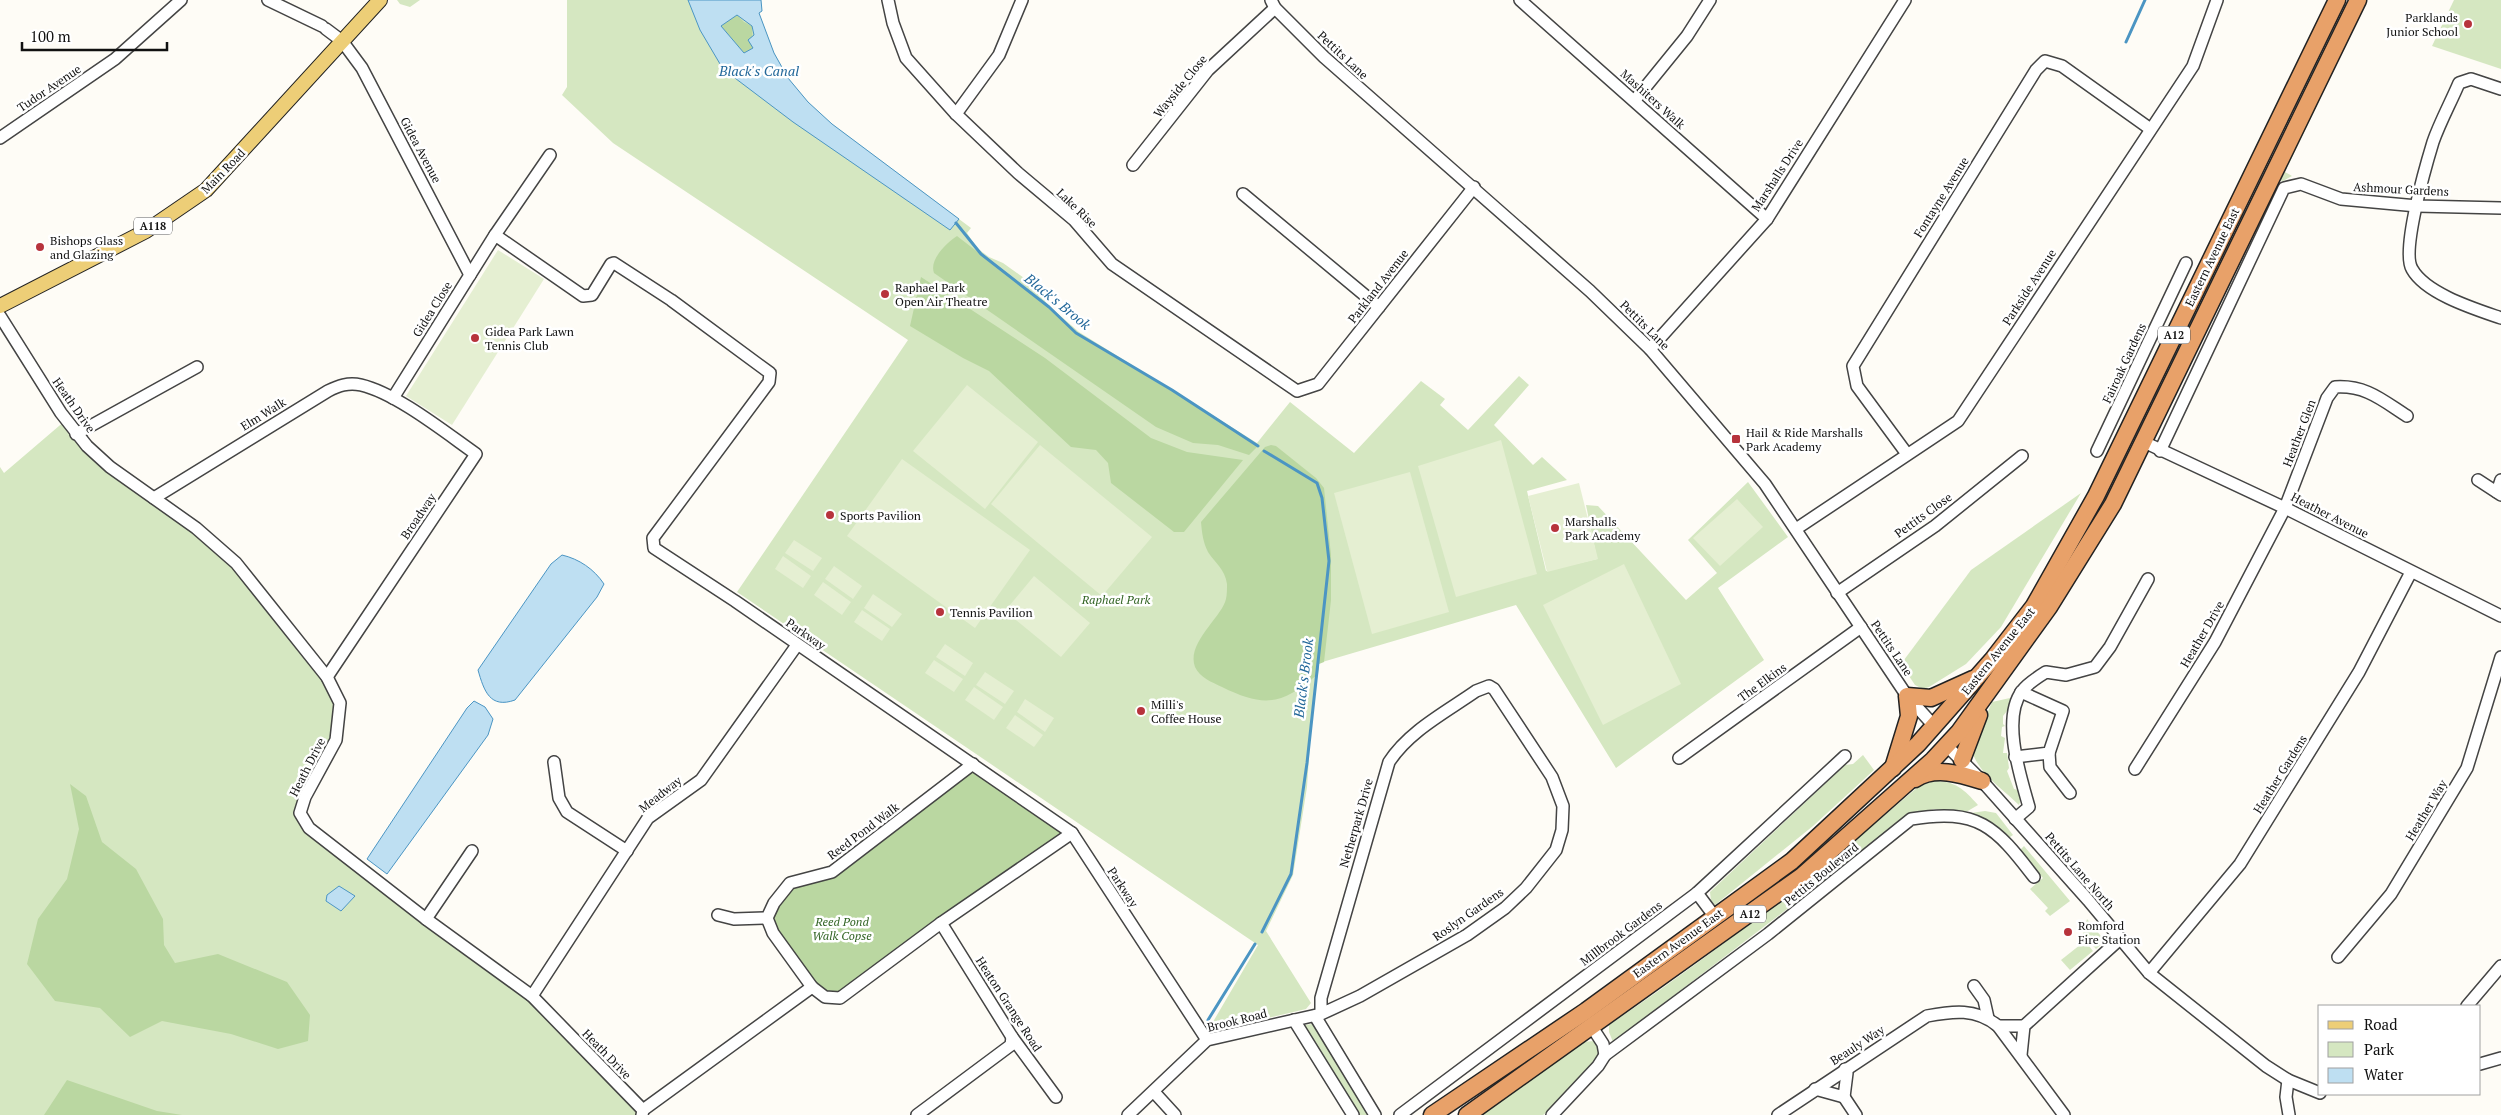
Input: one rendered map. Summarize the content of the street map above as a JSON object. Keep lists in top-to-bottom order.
{
  "streets": {
    "highway": ["Eastern Avenue East", "A12"],
    "main road": ["Main Road", "A118"],
    "street": [
      "Pettits Lane",
      "Wayside Close",
      "Tudor Avenue",
      "Mashiters Walk",
      "Gidea Avenue",
      "Marshalls Drive",
      "Ashmour Gardens",
      "Fontayne Avenue",
      "Lake Rise",
      "Parkland Avenue",
      "Parkside Avenue",
      "Gidea Close",
      "Fairoak Gardens",
      "Heath Drive",
      "Elm Walk",
      "Heather Glen",
      "Pettits Close",
      "Heather Avenue",
      "Broadway",
      "Parkway",
      "Heather Drive",
      "The Elkins",
      "Heather Gardens",
      "Meadway",
      "Heather Way",
      "Netherpark Drive",
      "Reed Pond Walk",
      "Pettits Lane North",
      "Pettits Boulevard",
      "Roslyn Gardens",
      "Millbrook Gardens",
      "Heaton Grange Road",
      "Brook Road",
      "Beauly Way"
    ]
  },
  "crossings": [
    ["Pettits Lane", "Wayside Close"],
    ["Pettits Lane", "Marshalls Drive"],
    ["Pettits Lane", "Eastern Avenue East"],
    ["Pettits Lane", "Parkland Avenue"],
    ["Pettits Lane", "Parkside Avenue"],
    ["Pettits Lane", "Pettits Close"],
    ["Pettits Lane", "The Elkins"],
    ["Mashiters Walk", "Marshalls Drive"],
    ["Gidea Avenue", "Main Road"],
    ["Gidea Avenue", "Gidea Close"],
    ["Ashmour Gardens", "Heather Avenue"],
    ["Fontayne Avenue", "Parkside Avenue"],
    ["Lake Rise", "Parkland Avenue"],
    ["Eastern Avenue East", "Heather Avenue"],
    ["Eastern Avenue East", "Pettits Lane North"],
    ["Gidea Close", "Elm Walk"],
    ["Gidea Close", "Broadway"],
    ["Gidea Close", "Parkway"],
    ["Heath Drive", "Elm Walk"],
    ["Heath Drive", "Broadway"],
    ["Heath Drive", "Meadway"],
    ["Elm Walk", "Broadway"],
    ["Heather Glen", "Heather Avenue"],
    ["Heather Glen", "Heather Drive"],
    ["Heather Avenue", "Heather Drive"],
    ["Heather Avenue", "Heather Gardens"],
    ["Parkway", "Meadway"],
    ["Parkway", "Reed Pond Walk"],
    ["Parkway", "Brook Road"],
    ["Heather Gardens", "Pettits Lane North"],
    ["Netherpark Drive", "Roslyn Gardens"],
    ["Netherpark Drive", "Brook Road"],
    ["Roslyn Gardens", "Brook Road"]
  ],
  "water": ["Black's Canal", "Black's Brook"],
  "parks": ["Raphael Park", "Reed Pond Walk Copse"],
  "places": {
    "other": [
      "Parklands Junior School",
      "Bishops Glass and Glazing",
      "Raphael Park Open Air Theatre",
      "Gidea Park Lawn Tennis Club",
      "Sports Pavilion",
      "Marshalls Park Academy",
      "Tennis Pavilion",
      "Milli's Coffee House",
      "Romford Fire Station"
    ],
    "transit": ["Hail & Ride Marshalls Park Academy"]
  },
  "legend": ["Road", "Park", "Water"],
  "scale_bar": "100 m"
}
